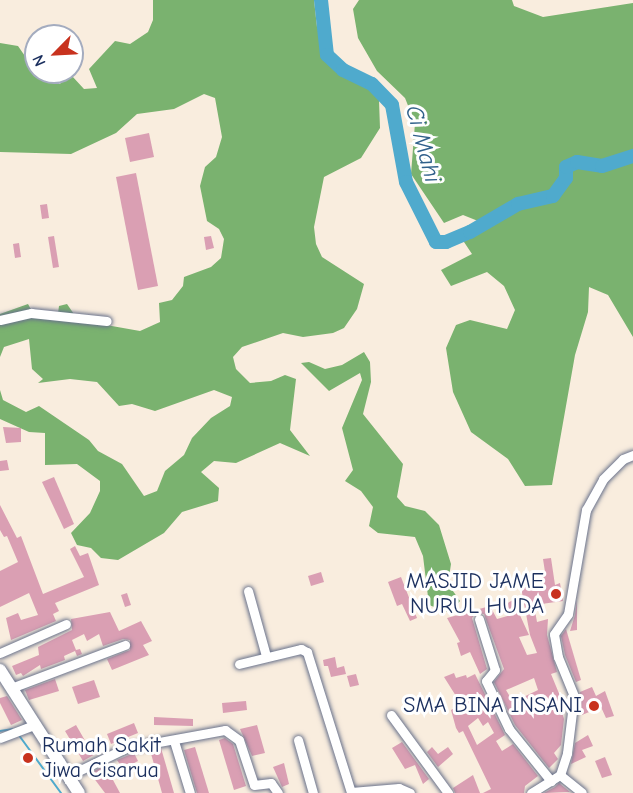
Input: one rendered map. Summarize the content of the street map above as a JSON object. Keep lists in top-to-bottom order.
{
  "water": ["Ci Mahi"],
  "places": ["MASJID JAME NURUL HUDA", "SMA BINA INSANI", "Rumah Sakit Jiwa Cisarua"],
  "north": "bottom left"
}
